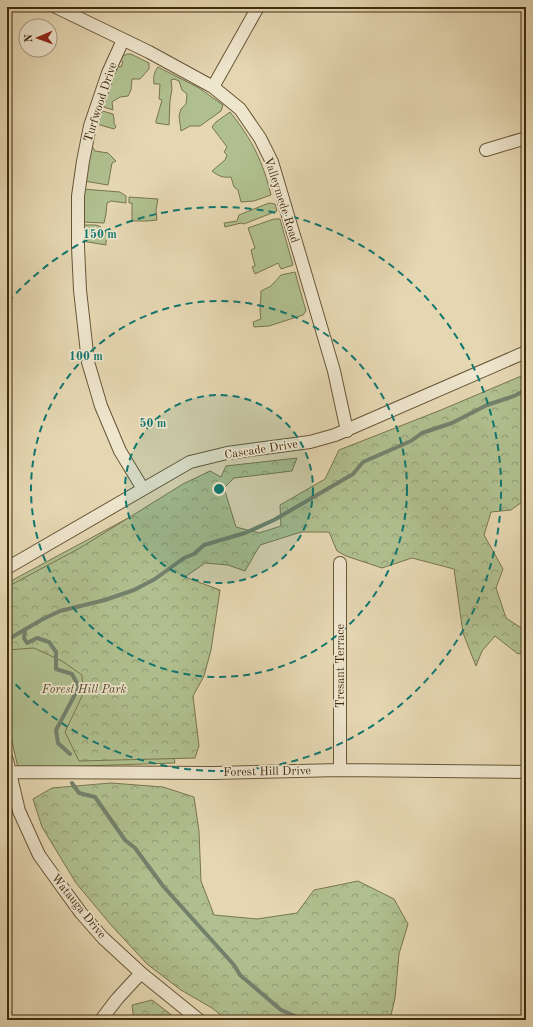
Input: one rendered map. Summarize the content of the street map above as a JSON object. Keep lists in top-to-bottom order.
{
  "streets": {
    "street": [
      "Turfwood Drive",
      "Valleymede Road",
      "Cascade Drive",
      "Tresant Terrace",
      "Forest Hill Drive",
      "Watauga Drive"
    ]
  },
  "crossings": [
    ["Turfwood Drive", "Valleymede Road"],
    ["Turfwood Drive", "Cascade Drive"],
    ["Valleymede Road", "Cascade Drive"],
    ["Tresant Terrace", "Forest Hill Drive"],
    ["Forest Hill Drive", "Watauga Drive"]
  ],
  "parks": ["Forest Hill Park"],
  "north": "left",
  "rings": ["150 m", "100 m", "50 m"]
}
